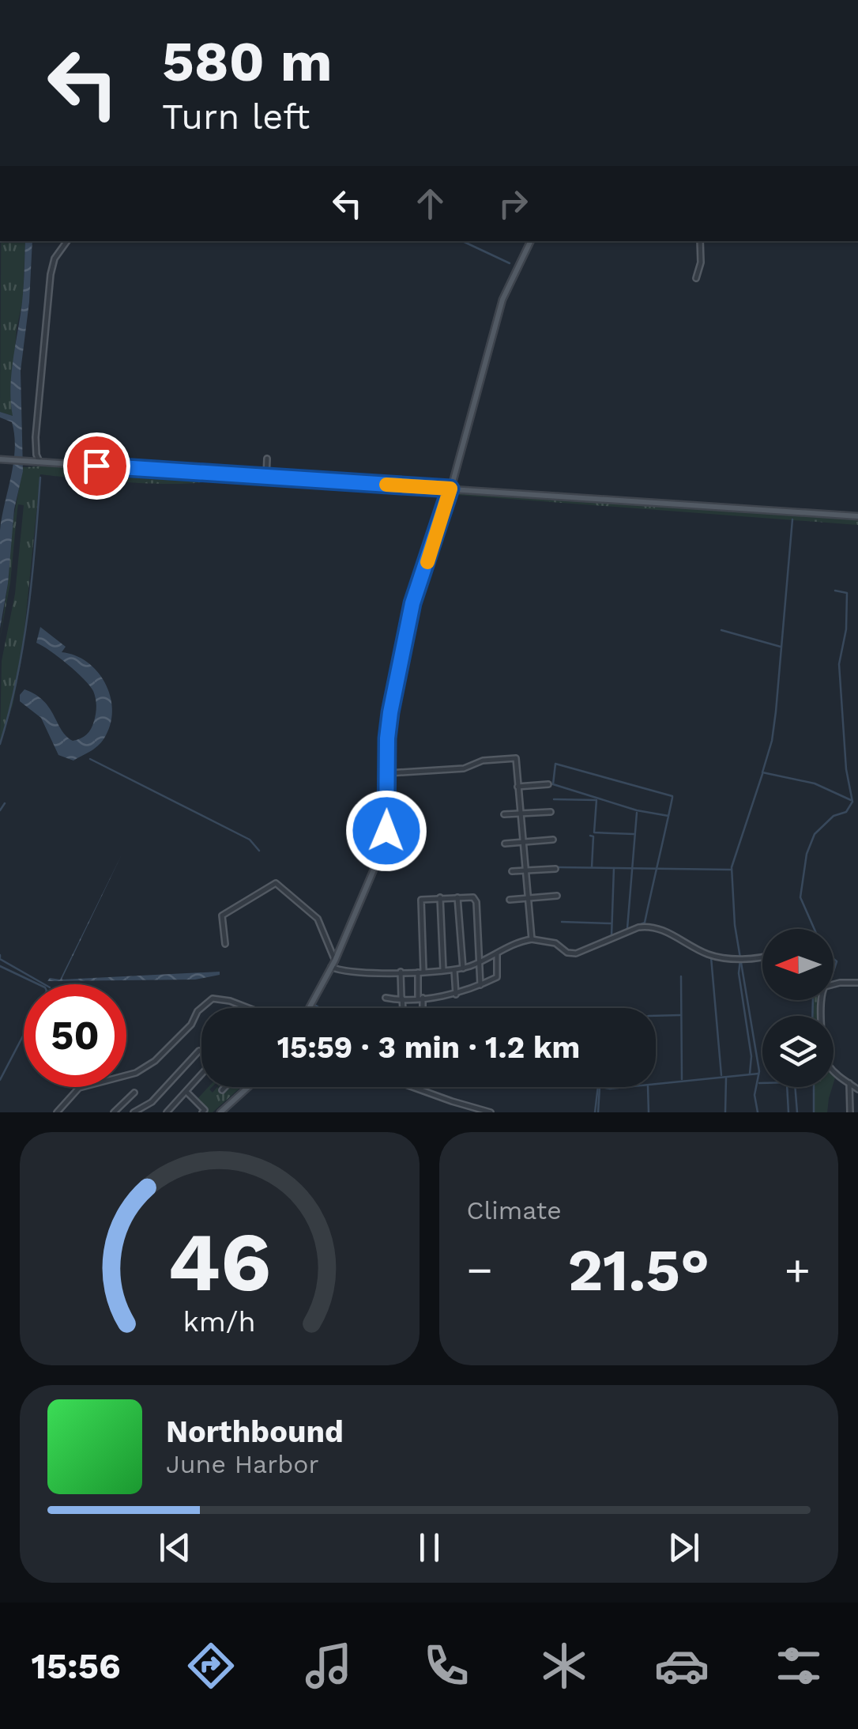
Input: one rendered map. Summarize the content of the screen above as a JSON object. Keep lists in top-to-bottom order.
{
  "north": "left",
  "page": {
    "turn": ["580 m", "Turn left"],
    "limit": "50",
    "trip": "15:59 · 3 min · 1.2 km",
    "tile": "Climate",
    "heat": ["−", "21.5°", "+"],
    "song": ["Northbound", "June Harbor"],
    "tabs": "15:56",
    "gauge": ["46", "km/h"]
  }
}
